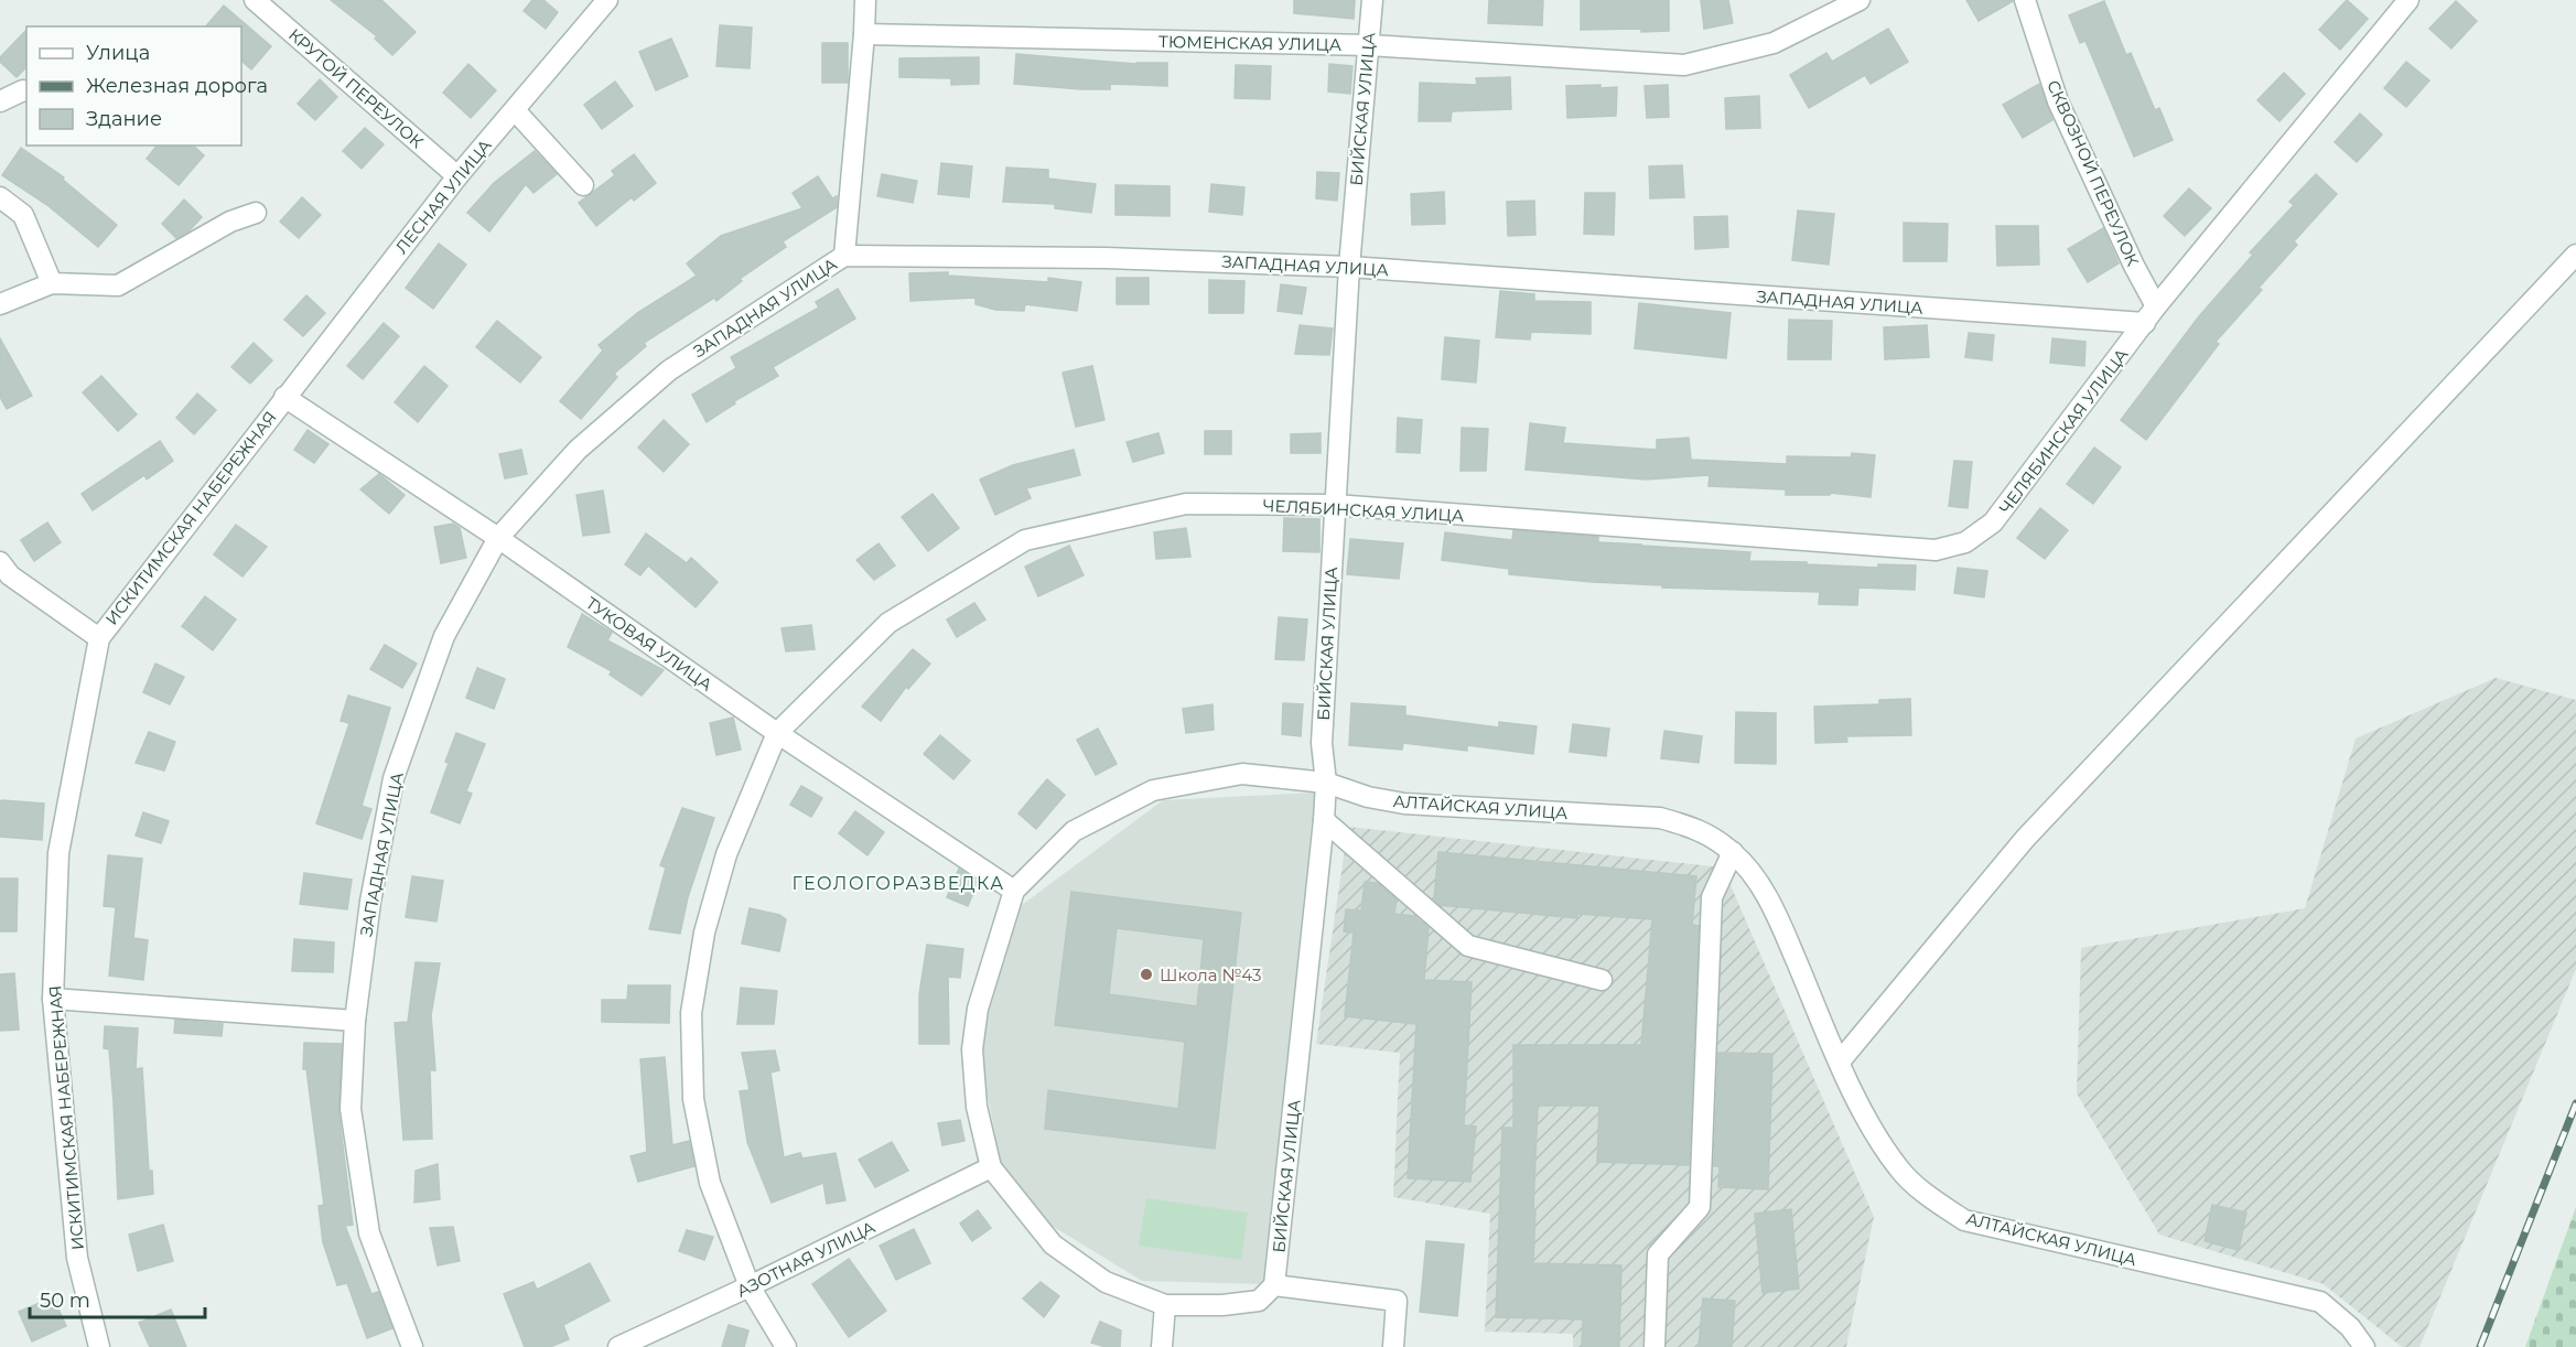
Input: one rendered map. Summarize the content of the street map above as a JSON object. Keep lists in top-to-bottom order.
{
  "streets": {
    "street": [
      "ТЮМЕНСКАЯ УЛИЦА",
      "КРУТОЙ ПЕРЕУЛОК",
      "БИЙСКАЯ УЛИЦА",
      "СКВОЗНОЙ ПЕРЕУЛОК",
      "ЛЕСНАЯ УЛИЦА",
      "ЗАПАДНАЯ УЛИЦА",
      "ЧЕЛЯБИНСКАЯ УЛИЦА",
      "ИСКИТИМСКАЯ НАБЕРЕЖНАЯ",
      "ТУКОВАЯ УЛИЦА",
      "АЛТАЙСКАЯ УЛИЦА",
      "АЗОТНАЯ УЛИЦА"
    ]
  },
  "crossings": [
    ["ТЮМЕНСКАЯ УЛИЦА", "БИЙСКАЯ УЛИЦА"],
    ["КРУТОЙ ПЕРЕУЛОК", "ЛЕСНАЯ УЛИЦА"],
    ["БИЙСКАЯ УЛИЦА", "ЗАПАДНАЯ УЛИЦА"],
    ["БИЙСКАЯ УЛИЦА", "ЧЕЛЯБИНСКАЯ УЛИЦА"],
    ["БИЙСКАЯ УЛИЦА", "АЛТАЙСКАЯ УЛИЦА"],
    ["СКВОЗНОЙ ПЕРЕУЛОК", "ЗАПАДНАЯ УЛИЦА"],
    ["СКВОЗНОЙ ПЕРЕУЛОК", "ЧЕЛЯБИНСКАЯ УЛИЦА"],
    ["ЛЕСНАЯ УЛИЦА", "ИСКИТИМСКАЯ НАБЕРЕЖНАЯ"],
    ["ЛЕСНАЯ УЛИЦА", "ТУКОВАЯ УЛИЦА"],
    ["ЗАПАДНАЯ УЛИЦА", "ЧЕЛЯБИНСКАЯ УЛИЦА"],
    ["ЗАПАДНАЯ УЛИЦА", "ТУКОВАЯ УЛИЦА"],
    ["ЧЕЛЯБИНСКАЯ УЛИЦА", "ТУКОВАЯ УЛИЦА"],
    ["ЧЕЛЯБИНСКАЯ УЛИЦА", "АЗОТНАЯ УЛИЦА"],
    ["ИСКИТИМСКАЯ НАБЕРЕЖНАЯ", "ТУКОВАЯ УЛИЦА"],
    ["ТУКОВАЯ УЛИЦА", "АЛТАЙСКАЯ УЛИЦА"],
    ["АЛТАЙСКАЯ УЛИЦА", "АЗОТНАЯ УЛИЦА"]
  ],
  "districts": ["ГЕОЛОГОРАЗВЕДКА"],
  "places": ["Школа №43"],
  "legend": ["Улица", "Железная дорога", "Здание"],
  "scale_bar": "50 m"
}
